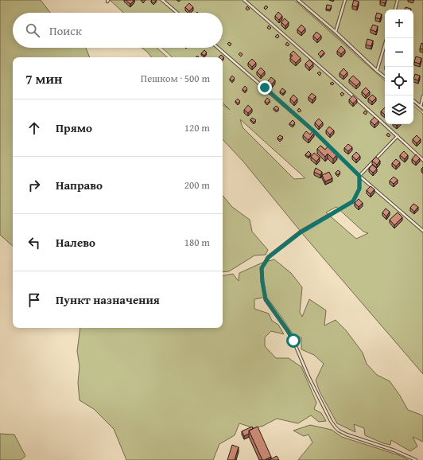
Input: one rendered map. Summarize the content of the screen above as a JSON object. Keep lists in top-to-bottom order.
{
  "page": {
    "map_buttons": ["+", "−"],
    "search": "Поиск",
    "heading": ["7 мин", "Пешком · 500 m"],
    "list": [
      ["Прямо", "120 m"],
      ["Направо", "200 m"],
      ["Налево", "180 m"],
      "Пункт назначения"
    ]
  }
}
